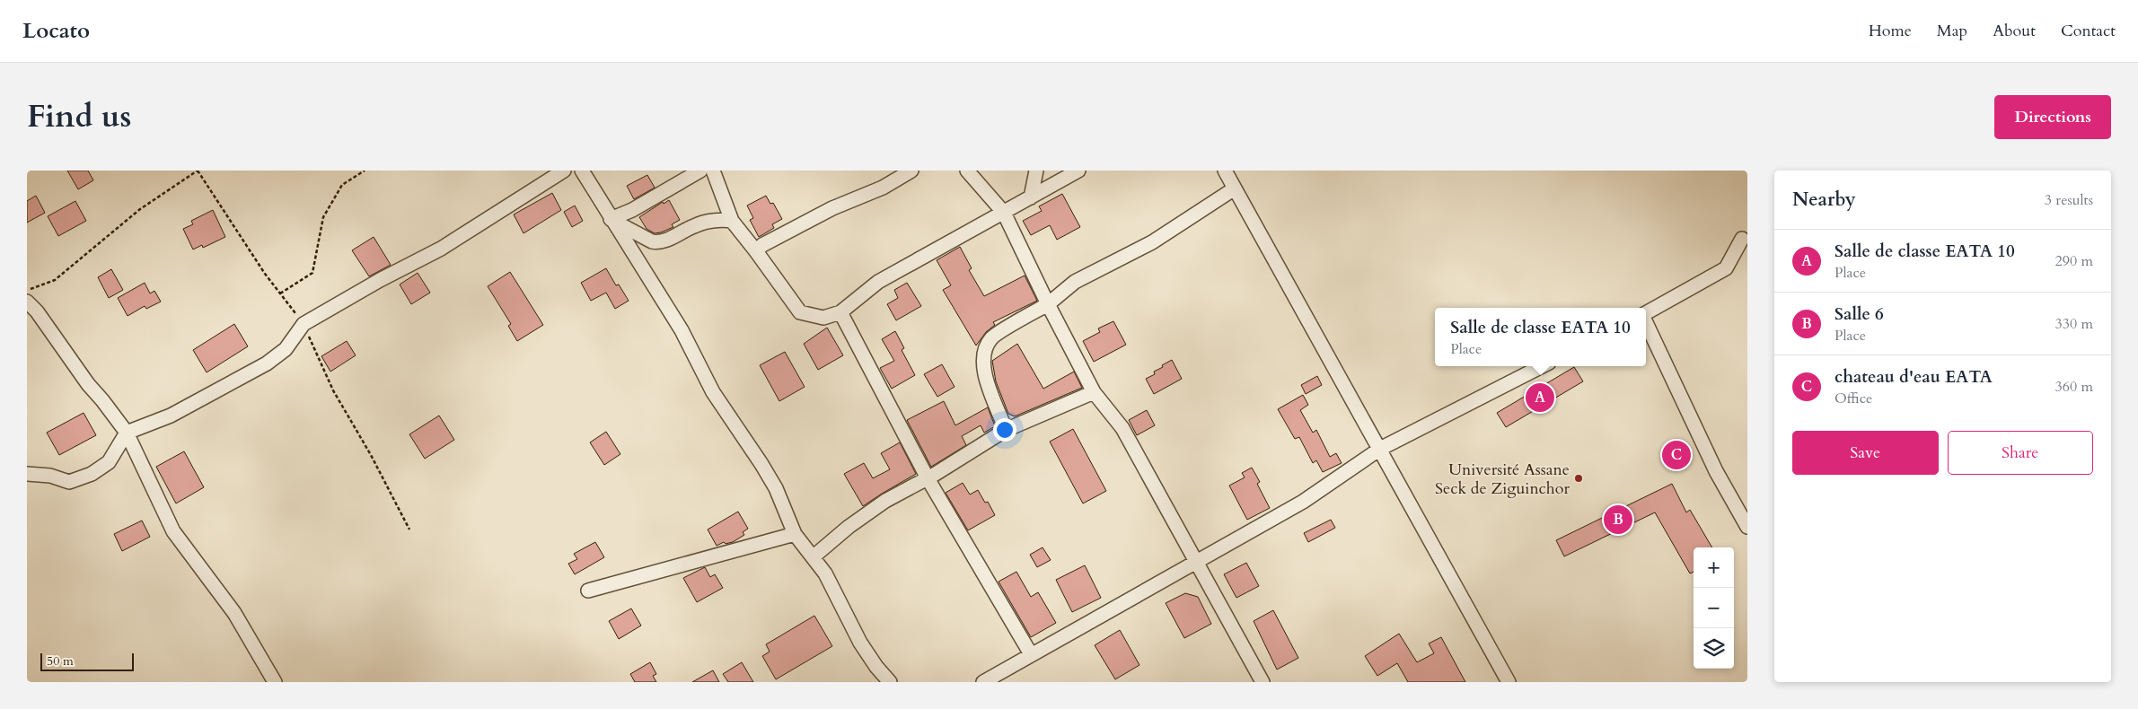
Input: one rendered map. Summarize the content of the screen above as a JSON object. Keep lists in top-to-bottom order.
{
  "places": ["Université Assane Seck de Ziguinchor"],
  "scale_bar": "50 m",
  "page": {
    "header": "Locato",
    "nav": [
      "Home",
      "Map",
      "About",
      "Contact"
    ],
    "title": "Find us",
    "buttons": [
      "Directions",
      ["Save", "Share"]
    ],
    "heading": ["Nearby", "3 results"],
    "list": [
      {
        "mark": "A",
        "name": "Salle de classe EATA 10",
        "note": "Place",
        "value": "290 m"
      },
      {
        "mark": "B",
        "name": "Salle 6",
        "note": "Place",
        "value": "330 m"
      },
      {
        "mark": "C",
        "name": "chateau d'eau EATA",
        "note": "Office",
        "value": "360 m"
      }
    ],
    "popup": ["Salle de classe EATA 10", "Place"],
    "pins": ["A", "C", "B"],
    "map_buttons": ["+", "−"],
    "scale": "50 m"
  }
}
